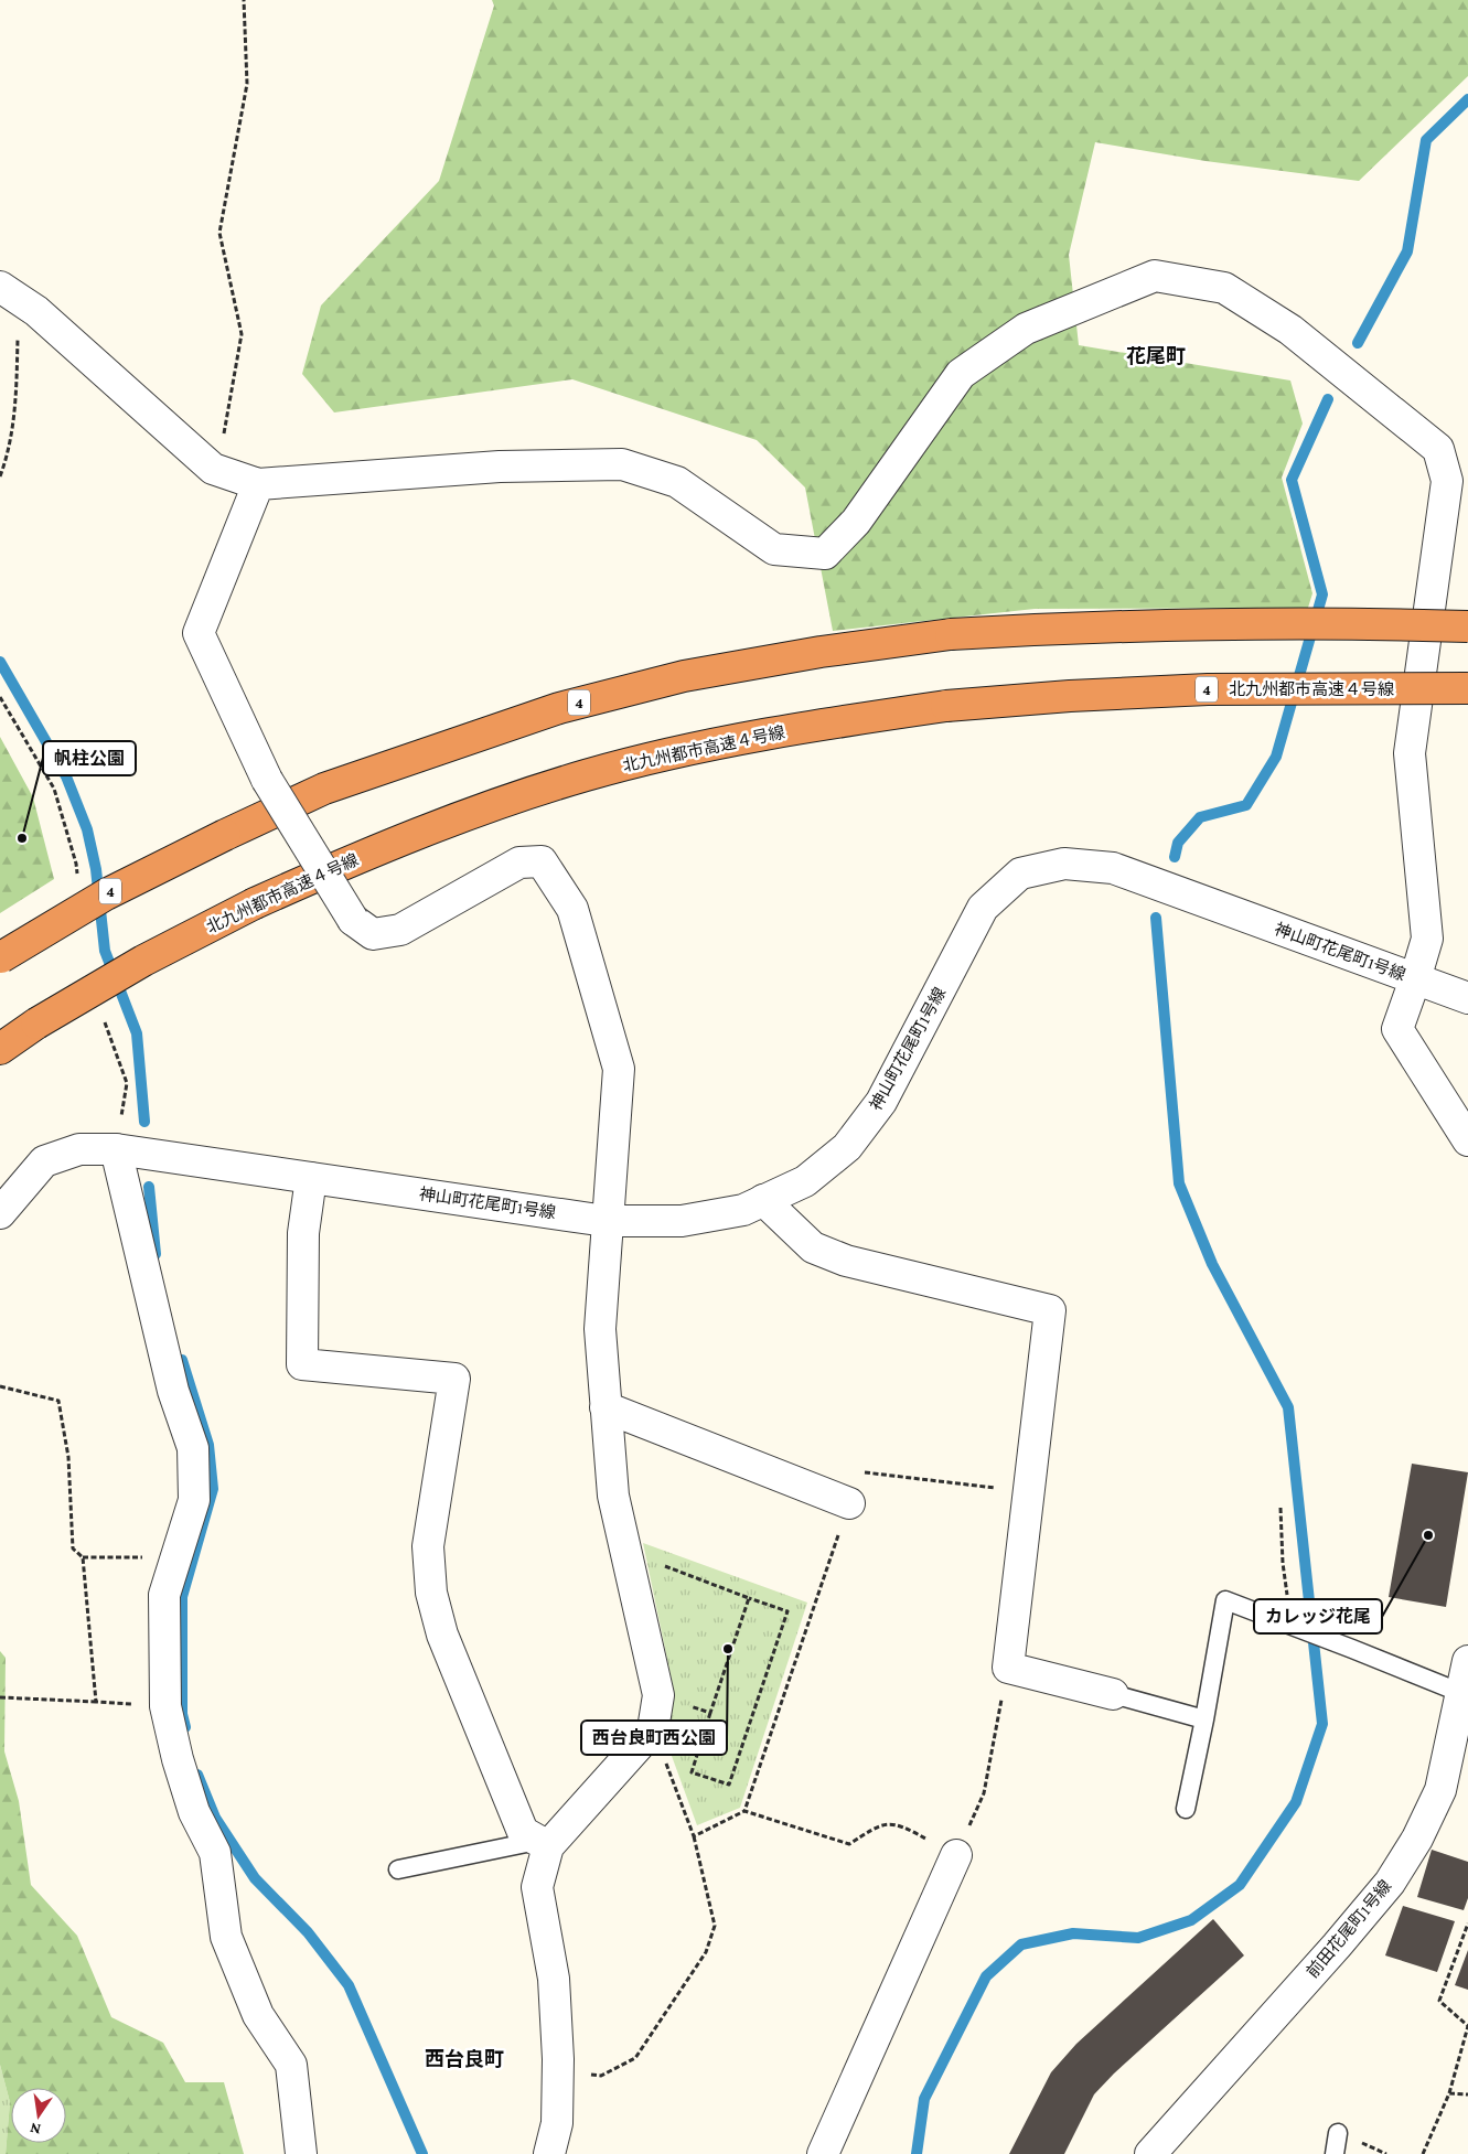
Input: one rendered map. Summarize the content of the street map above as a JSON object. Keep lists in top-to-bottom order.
{
  "streets": {
    "highway": ["4", "北九州都市高速４号線"],
    "street": ["神山町花尾町1号線", "前田花尾町1号線"]
  },
  "districts": ["花尾町", "西台良町"],
  "places": ["帆柱公園", "カレッジ花尾", "西台良町西公園"],
  "north": "bottom"
}
